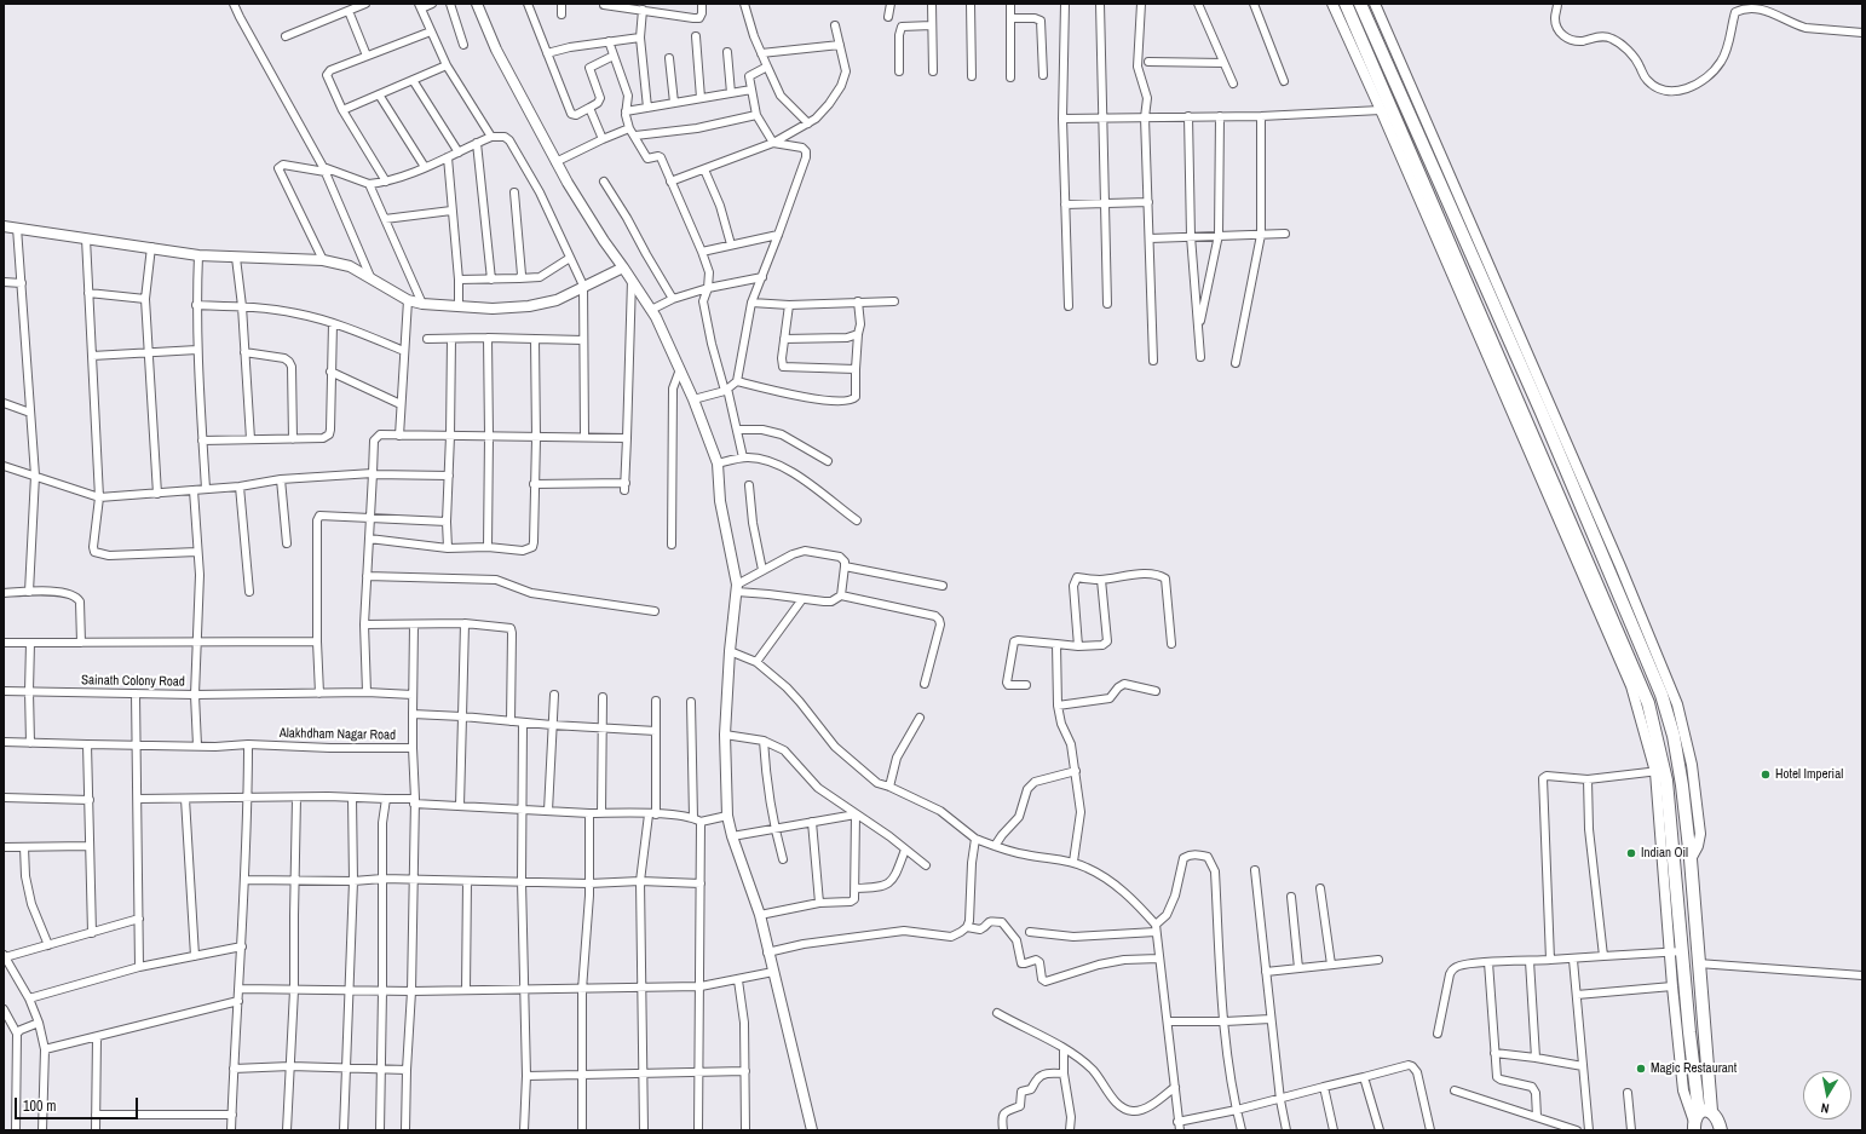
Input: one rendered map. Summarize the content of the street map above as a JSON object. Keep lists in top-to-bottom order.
{
  "streets": {
    "street": ["Sainath Colony Road", "Alakhdham Nagar Road"]
  },
  "places": ["Hotel Imperial", "Indian Oil", "Magic Restaurant"],
  "scale_bar": "100 m",
  "north": "bottom"
}
